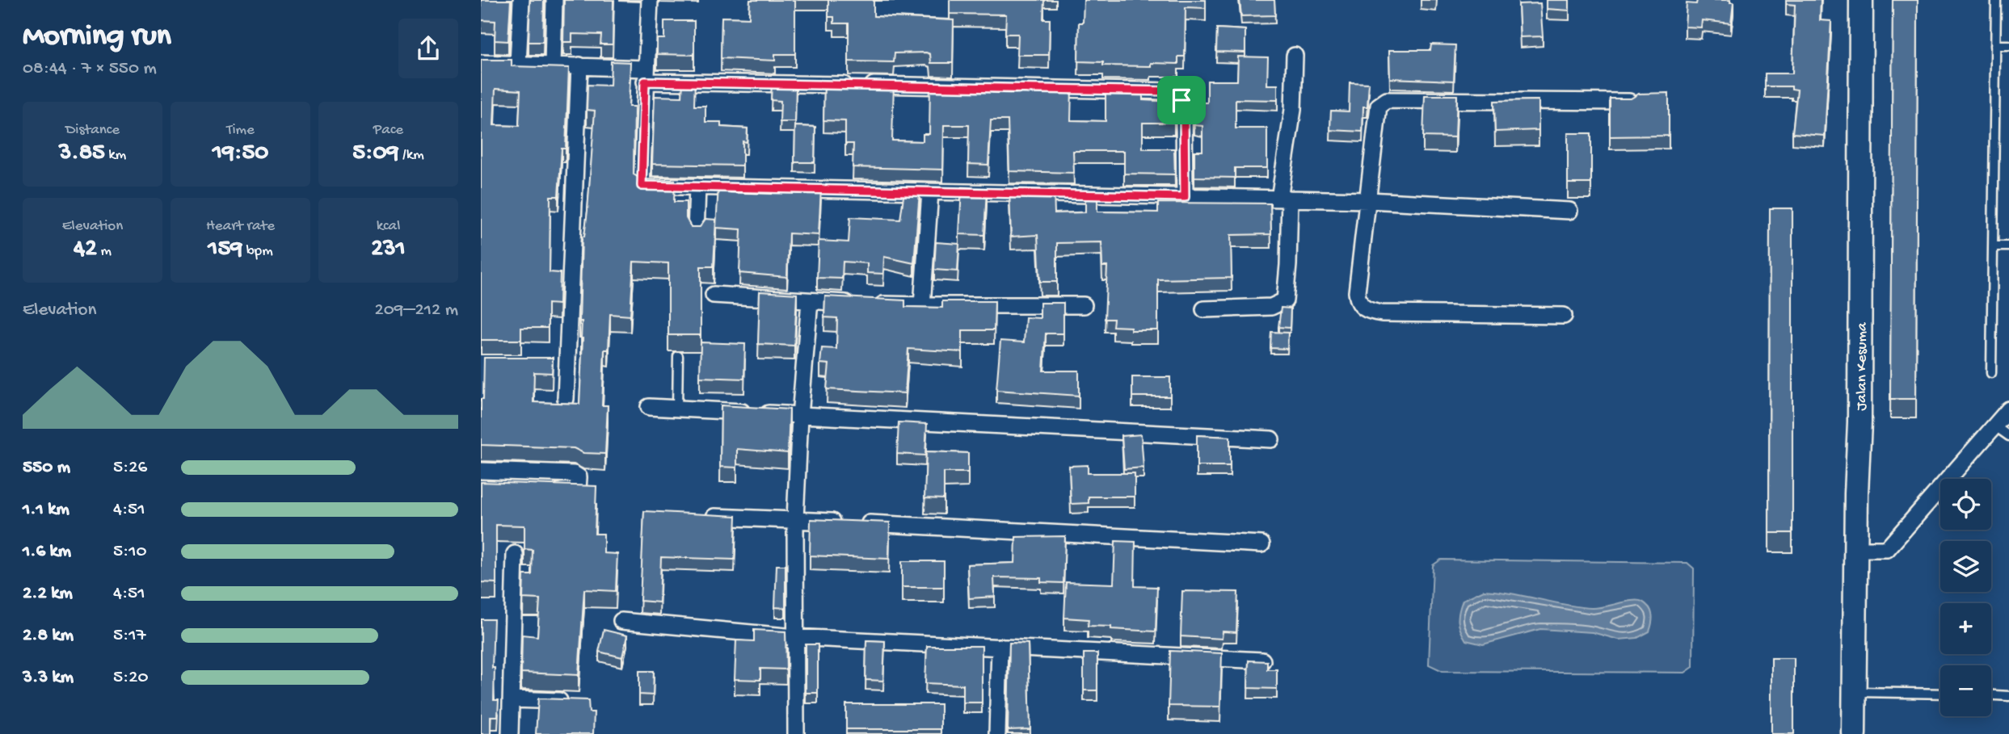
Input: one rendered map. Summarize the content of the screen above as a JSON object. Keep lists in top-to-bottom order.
{
  "streets": {
    "street": ["Jalan Kesuma"]
  },
  "page": {
    "heading": ["Morning run", "08:44 · 7 × 550 m"],
    "stats": [
      ["Distance", "3.85 km"],
      ["Time", "19:50"],
      ["Pace", "5:09 /km"],
      ["Elevation", "42 m"],
      ["Heart rate", "159 bpm"],
      ["kcal", "231"]
    ],
    "chart": ["Elevation", "209–212 m"],
    "list": [
      {
        "name": "550 m",
        "note": "5:26"
      },
      {
        "name": "1.1 km",
        "note": "4:51"
      },
      {
        "name": "1.6 km",
        "note": "5:10"
      },
      {
        "name": "2.2 km",
        "note": "4:51"
      },
      {
        "name": "2.8 km",
        "note": "5:17"
      },
      {
        "name": "3.3 km",
        "note": "5:20"
      }
    ],
    "map_buttons": ["+", "−"]
  }
}
